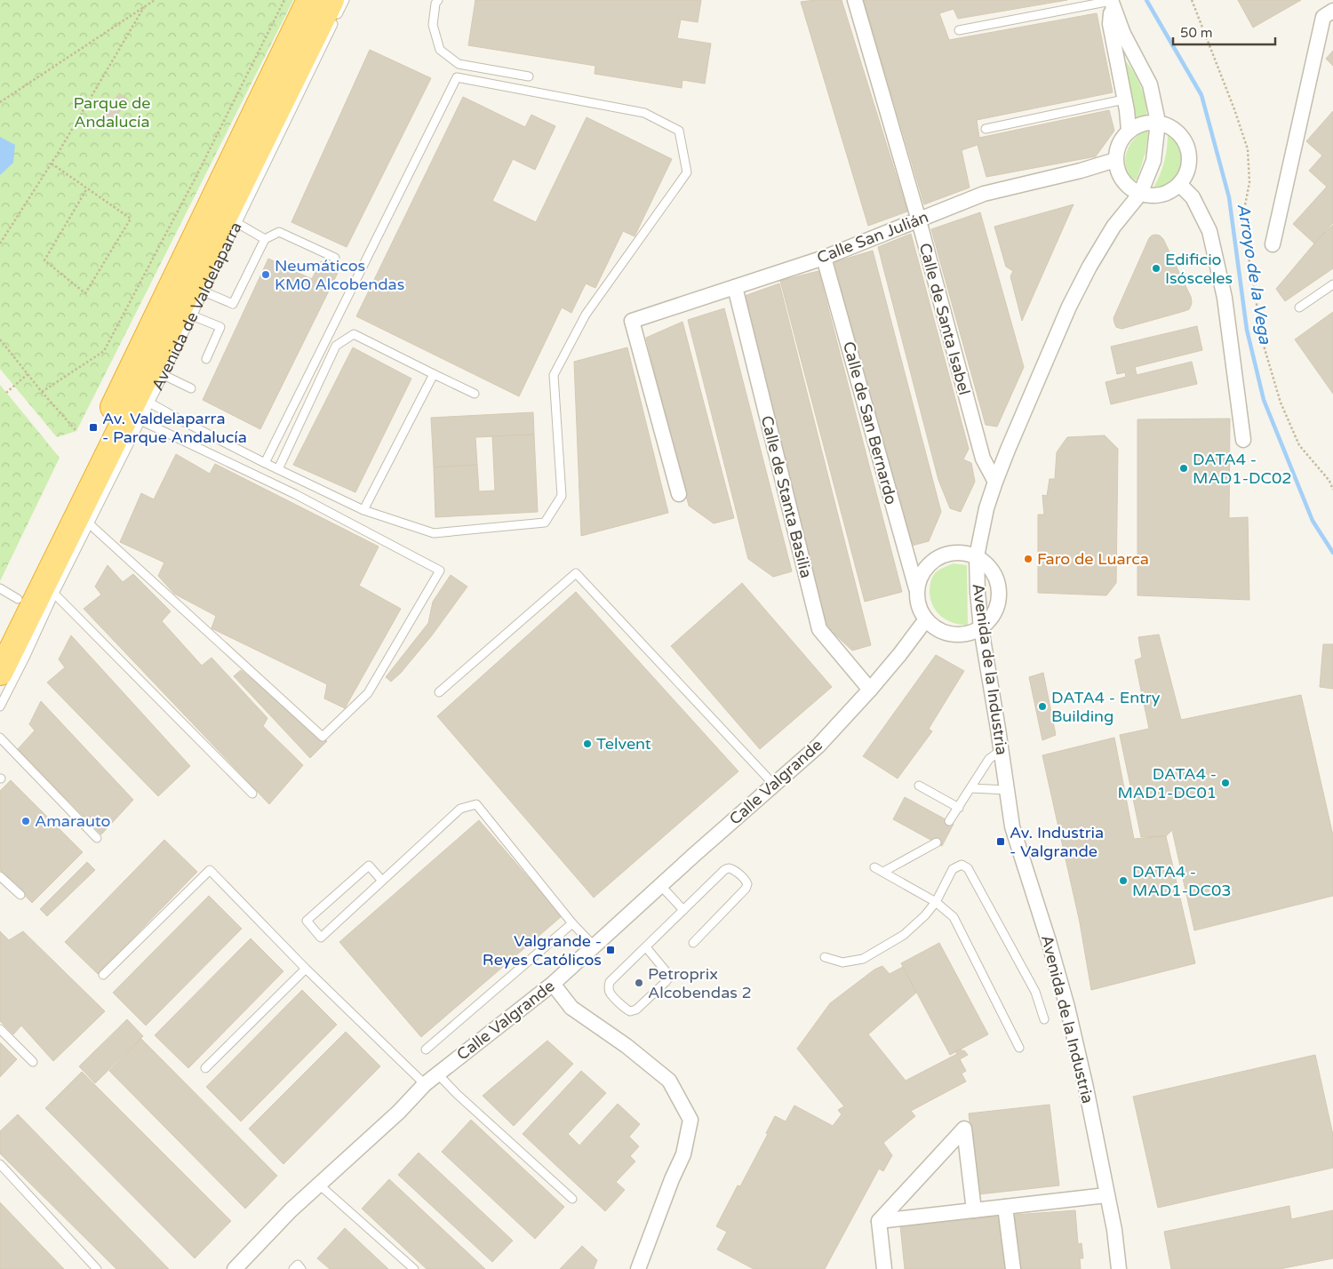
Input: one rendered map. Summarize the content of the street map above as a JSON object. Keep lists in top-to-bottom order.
{
  "streets": {
    "highway": ["Avenida de Valdelaparra"],
    "street": [
      "Calle San Julián",
      "Calle de Santa Isabel",
      "Calle de San Bernardo",
      "Calle de Stanta Basilia",
      "Avenida de la Industria",
      "Calle Valgrande"
    ]
  },
  "crossings": [
    ["Calle San Julián", "Calle de Santa Isabel"],
    ["Calle San Julián", "Calle de San Bernardo"],
    ["Calle San Julián", "Calle de Stanta Basilia"],
    ["Calle de Santa Isabel", "Avenida de la Industria"],
    ["Calle de San Bernardo", "Avenida de la Industria"],
    ["Calle de San Bernardo", "Calle Valgrande"],
    ["Calle de Stanta Basilia", "Calle Valgrande"],
    ["Avenida de la Industria", "Calle Valgrande"]
  ],
  "water": ["Arroyo de la Vega"],
  "parks": ["Parque de Andalucía"],
  "places": {
    "other": [
      "Edificio Isósceles",
      "Neumáticos KM0 Alcobendas",
      "DATA4 - MAD1-DC02",
      "Faro de Luarca",
      "DATA4 - Entry Building",
      "Telvent",
      "DATA4 - MAD1-DC01",
      "Amarauto",
      "DATA4 - MAD1-DC03",
      "Petroprix Alcobendas 2"
    ],
    "transit": ["Av. Valdelaparra - Parque Andalucía", "Av. Industria - Valgrande", "Valgrande - Reyes Católicos"]
  },
  "scale_bar": "50 m"
}
